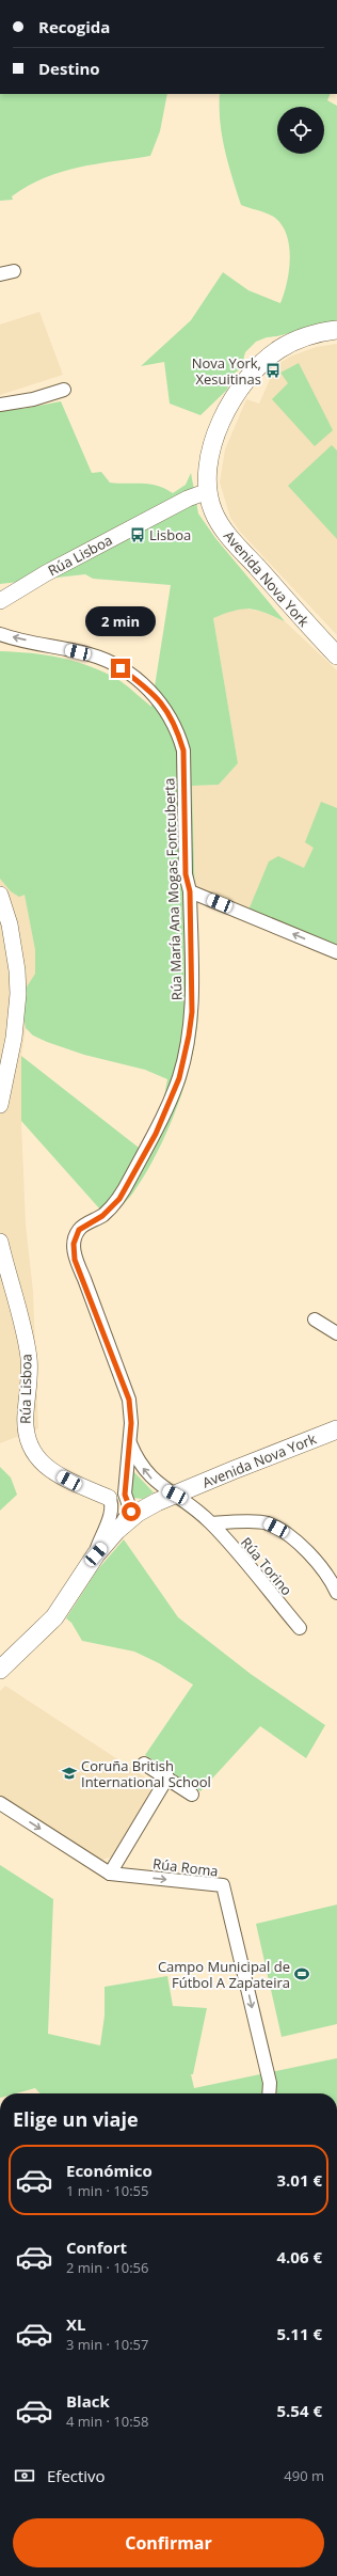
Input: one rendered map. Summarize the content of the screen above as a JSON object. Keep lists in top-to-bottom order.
{
  "streets": {
    "main road": ["Avenida Nova York"],
    "street": [
      "Rúa Lisboa",
      "Rúa María Ana Mogas Fontcuberta",
      "Rúa Torino",
      "Rúa Roma"
    ]
  },
  "crossings": [
    ["Rúa Lisboa", "Avenida Nova York"],
    ["Rúa Lisboa", "Rúa María Ana Mogas Fontcuberta"],
    ["Avenida Nova York", "Rúa María Ana Mogas Fontcuberta"],
    ["Avenida Nova York", "Rúa Torino"]
  ],
  "one_way": ["Rúa Roma"],
  "places": {
    "bus stop": ["Nova York, Xesuitinas", "Lisboa"],
    "school or university": ["Coruña British International School"],
    "sports": ["Campo Municipal de Fútbol A Zapateira"]
  },
  "page": {
    "banner": ["Recogida", "Destino"],
    "bubble": "2 min",
    "heading": "Elige un viaje",
    "list": [
      {
        "name": "Económico",
        "note": "1 min · 10:55",
        "value": "3.01 €"
      },
      {
        "name": "Confort",
        "note": "2 min · 10:56",
        "value": "4.06 €"
      },
      {
        "name": "XL",
        "note": "3 min · 10:57",
        "value": "5.11 €"
      },
      {
        "name": "Black",
        "note": "4 min · 10:58",
        "value": "5.54 €"
      }
    ],
    "pay": ["Efectivo", "490 m"],
    "buttons": "Confirmar"
  }
}
